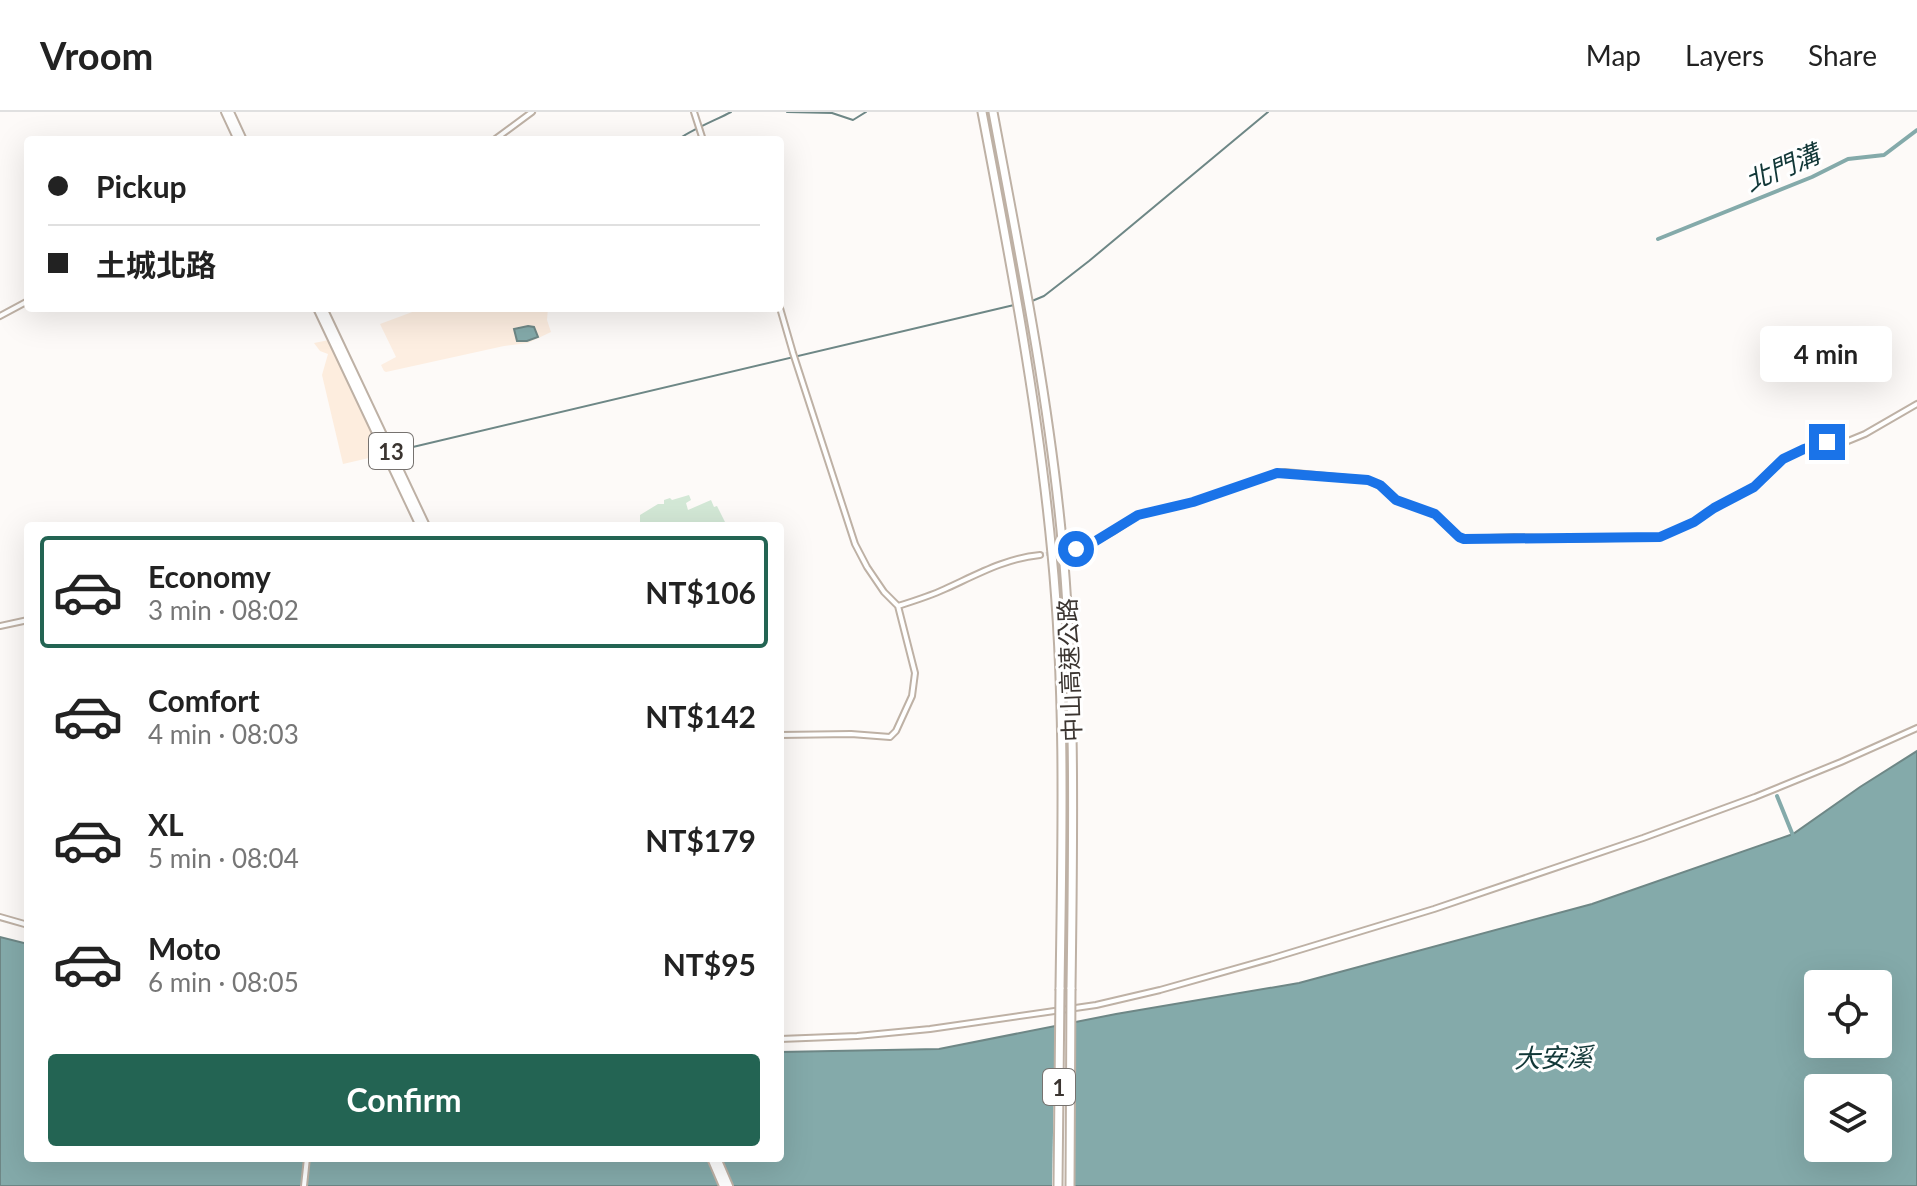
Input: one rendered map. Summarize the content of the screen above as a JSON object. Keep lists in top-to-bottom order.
{
  "streets": {
    "highway": ["中山高速公路", "1"],
    "main road": ["13"]
  },
  "water": ["北門溝", "大安溪"],
  "page": {
    "header": "Vroom",
    "nav": ["Map", "Layers", "Share"],
    "banner": ["Pickup", "土城北路"],
    "bubble": "4 min",
    "list": [
      {
        "name": "Economy",
        "note": "3 min · 08:02",
        "value": "NT$106"
      },
      {
        "name": "Comfort",
        "note": "4 min · 08:03",
        "value": "NT$142"
      },
      {
        "name": "XL",
        "note": "5 min · 08:04",
        "value": "NT$179"
      },
      {
        "name": "Moto",
        "note": "6 min · 08:05",
        "value": "NT$95"
      }
    ],
    "buttons": "Confirm"
  }
}
